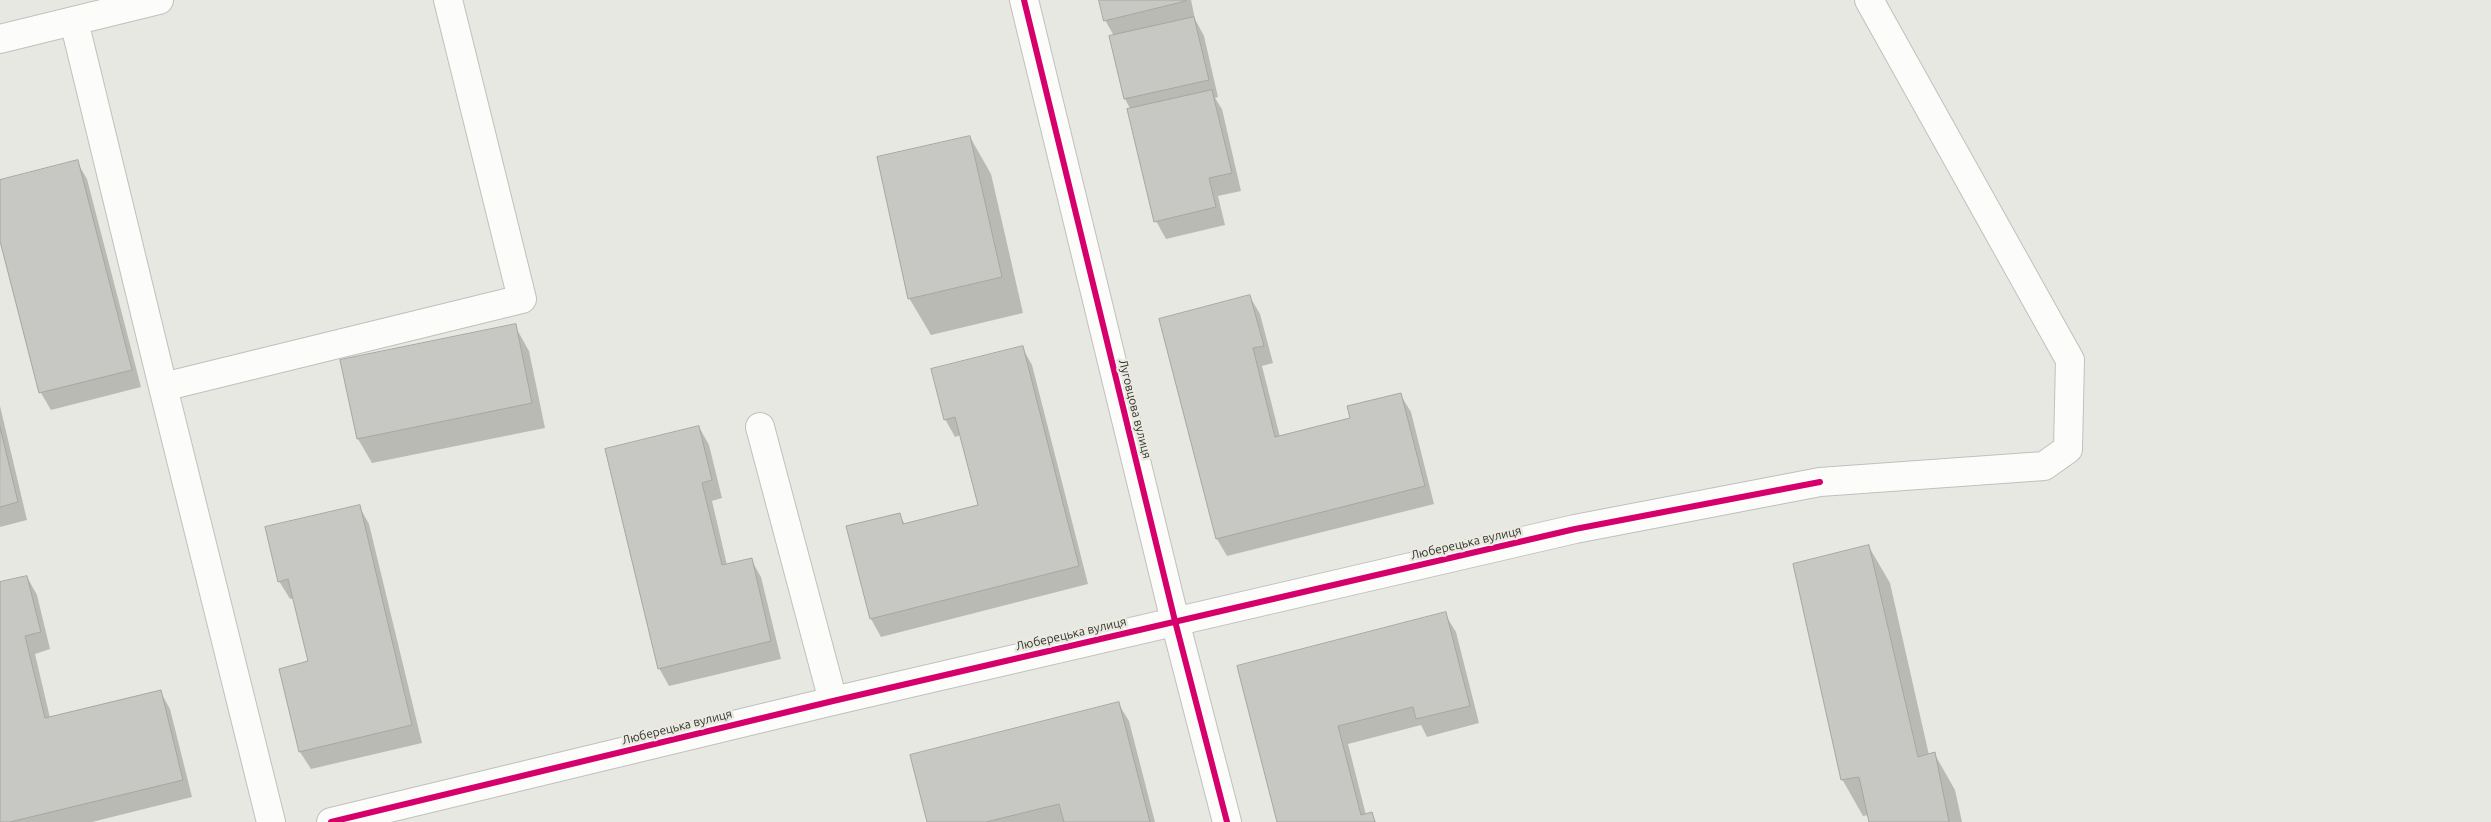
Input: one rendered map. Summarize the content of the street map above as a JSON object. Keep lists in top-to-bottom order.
{
  "streets": {
    "street": ["Луговцова вулиця", "Люберецька вулиця"]
  },
  "crossings": [
    ["Луговцова вулиця", "Люберецька вулиця"]
  ]
}
